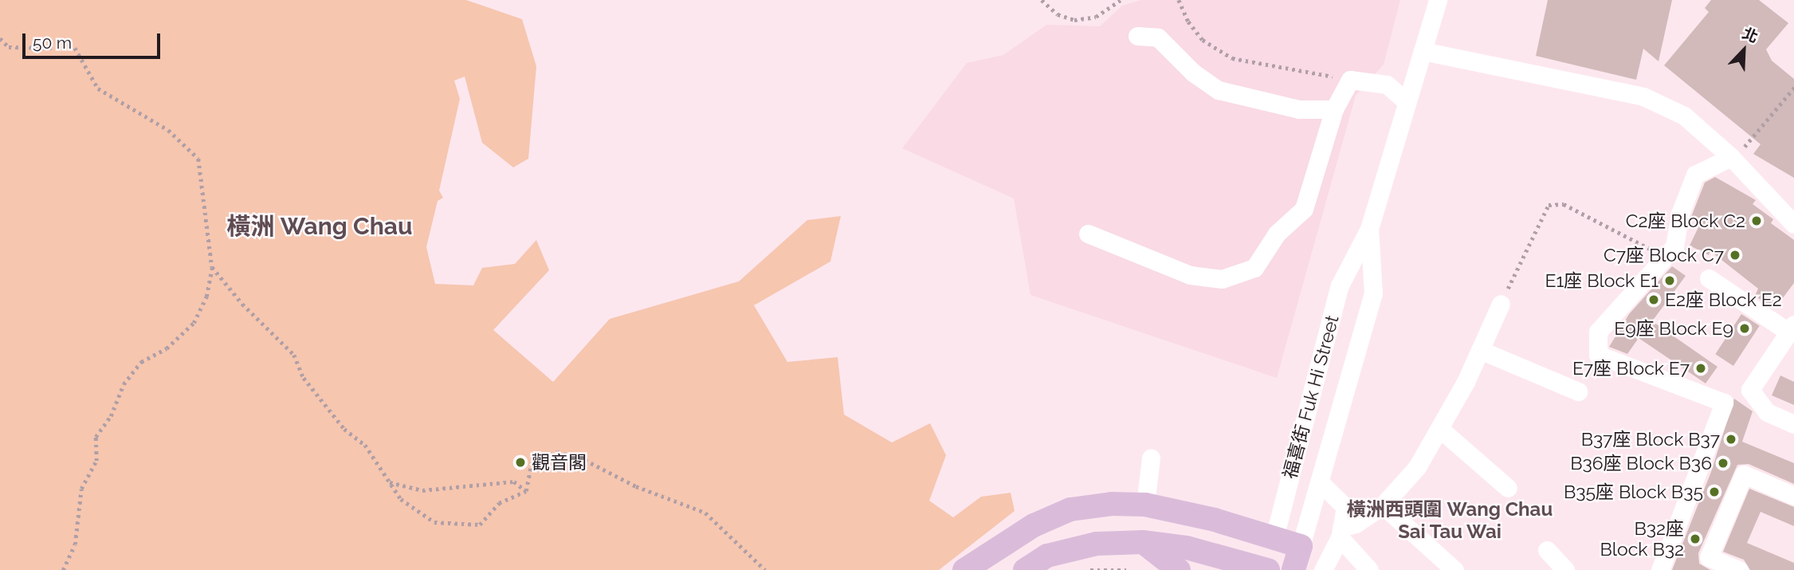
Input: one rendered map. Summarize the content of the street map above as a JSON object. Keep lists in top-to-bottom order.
{
  "streets": {
    "main road": ["福喜街 Fuk Hi Street"]
  },
  "districts": ["橫洲 Wang Chau", "橫洲西頭圍 Wang Chau Sai Tau Wai"],
  "places": [
    "C2座 Block C2",
    "C7座 Block C7",
    "E1座 Block E1",
    "E2座 Block E2",
    "E9座 Block E9",
    "E7座 Block E7",
    "B37座 Block B37",
    "觀音閣",
    "B36座 Block B36",
    "B35座 Block B35",
    "B32座 Block B32"
  ],
  "scale_bar": "50 m",
  "north": "top right"
}
